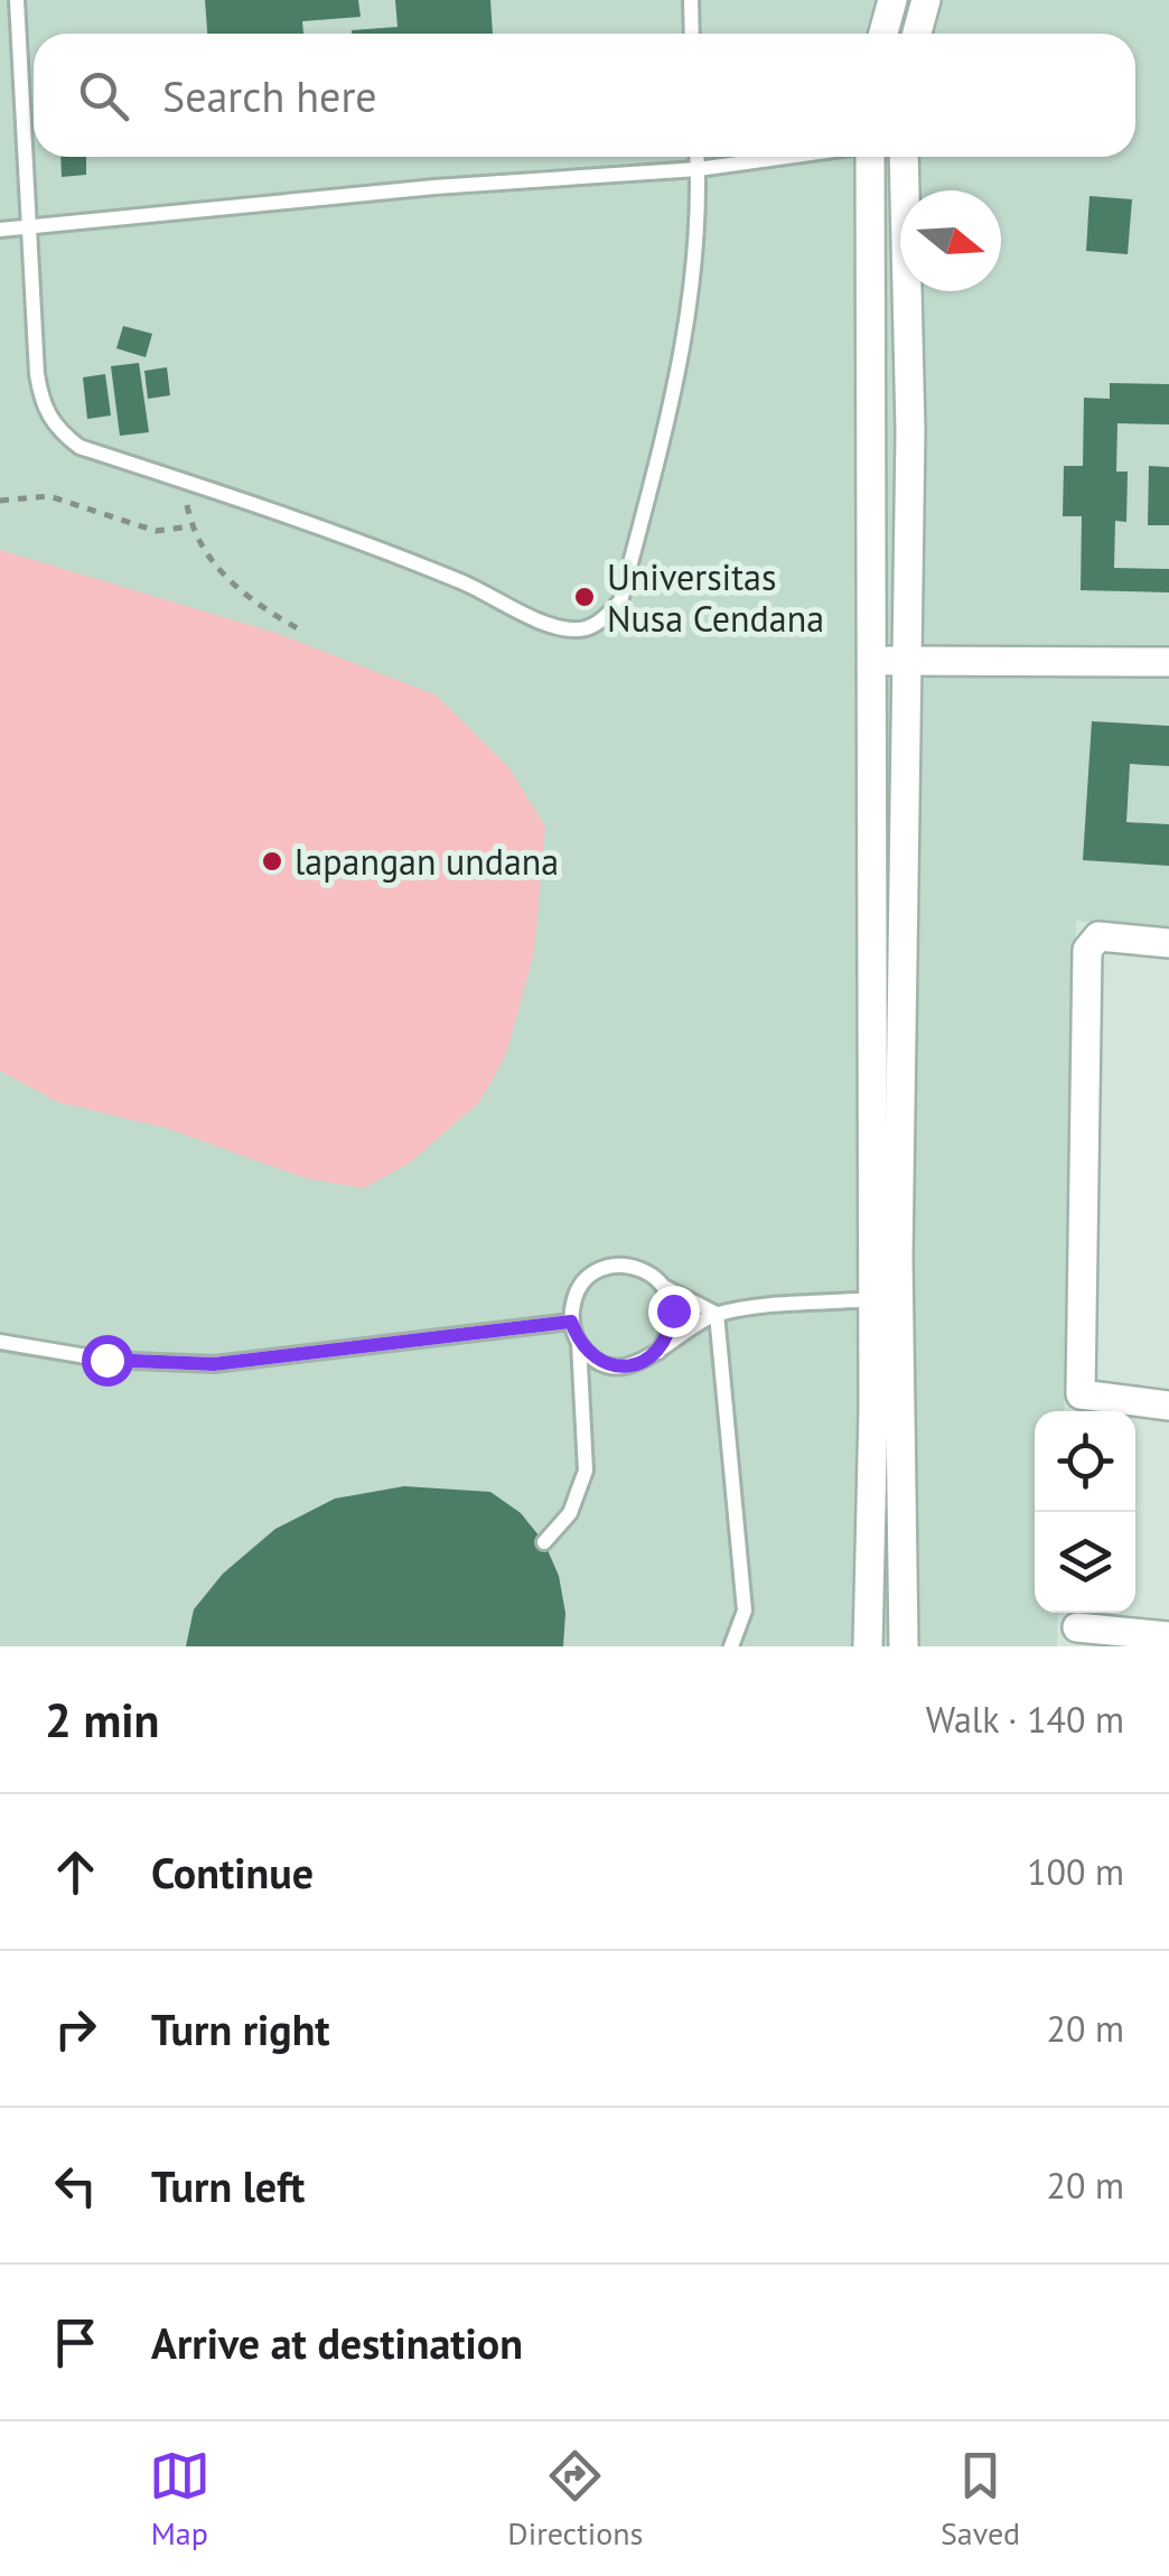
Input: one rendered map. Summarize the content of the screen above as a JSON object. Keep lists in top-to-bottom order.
{
  "places": ["Universitas Nusa Cendana", "lapangan undana"],
  "north": "right",
  "page": {
    "search": "Search here",
    "heading": ["2 min", "Walk · 140 m"],
    "list": [
      ["Continue", "100 m"],
      ["Turn right", "20 m"],
      ["Turn left", "20 m"],
      "Arrive at destination"
    ],
    "nav": ["Map", "Directions", "Saved"]
  }
}
